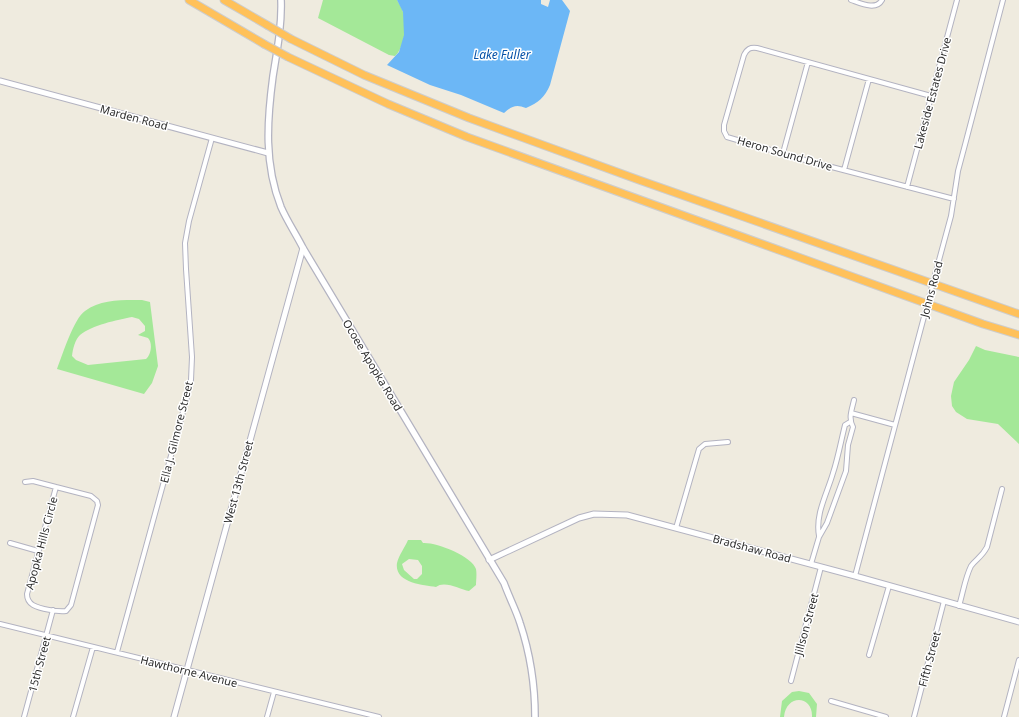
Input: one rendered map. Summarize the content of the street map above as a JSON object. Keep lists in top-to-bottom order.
{
  "streets": {
    "main road": ["Ocoee Apopka Road"],
    "street": [
      "Lakeside Estates Drive",
      "Marden Road",
      "Heron Sound Drive",
      "Johns Road",
      "Ella J. Gilmore Street",
      "West 13th Street",
      "Apopka Hills Circle",
      "Bradshaw Road",
      "Jillson Street",
      "Fifth Street",
      "15th Street",
      "Hawthorne Avenue"
    ]
  },
  "crossings": [
    ["Lakeside Estates Drive", "Heron Sound Drive"],
    ["Marden Road", "Ocoee Apopka Road"],
    ["Marden Road", "Ella J. Gilmore Street"],
    ["Heron Sound Drive", "Johns Road"],
    ["Johns Road", "Bradshaw Road"],
    ["Ocoee Apopka Road", "West 13th Street"],
    ["Ocoee Apopka Road", "Bradshaw Road"],
    ["Ella J. Gilmore Street", "Hawthorne Avenue"],
    ["West 13th Street", "Hawthorne Avenue"],
    ["Apopka Hills Circle", "15th Street"],
    ["Bradshaw Road", "Jillson Street"],
    ["Bradshaw Road", "Fifth Street"],
    ["15th Street", "Hawthorne Avenue"]
  ],
  "water": ["Lake Fuller"]
}
